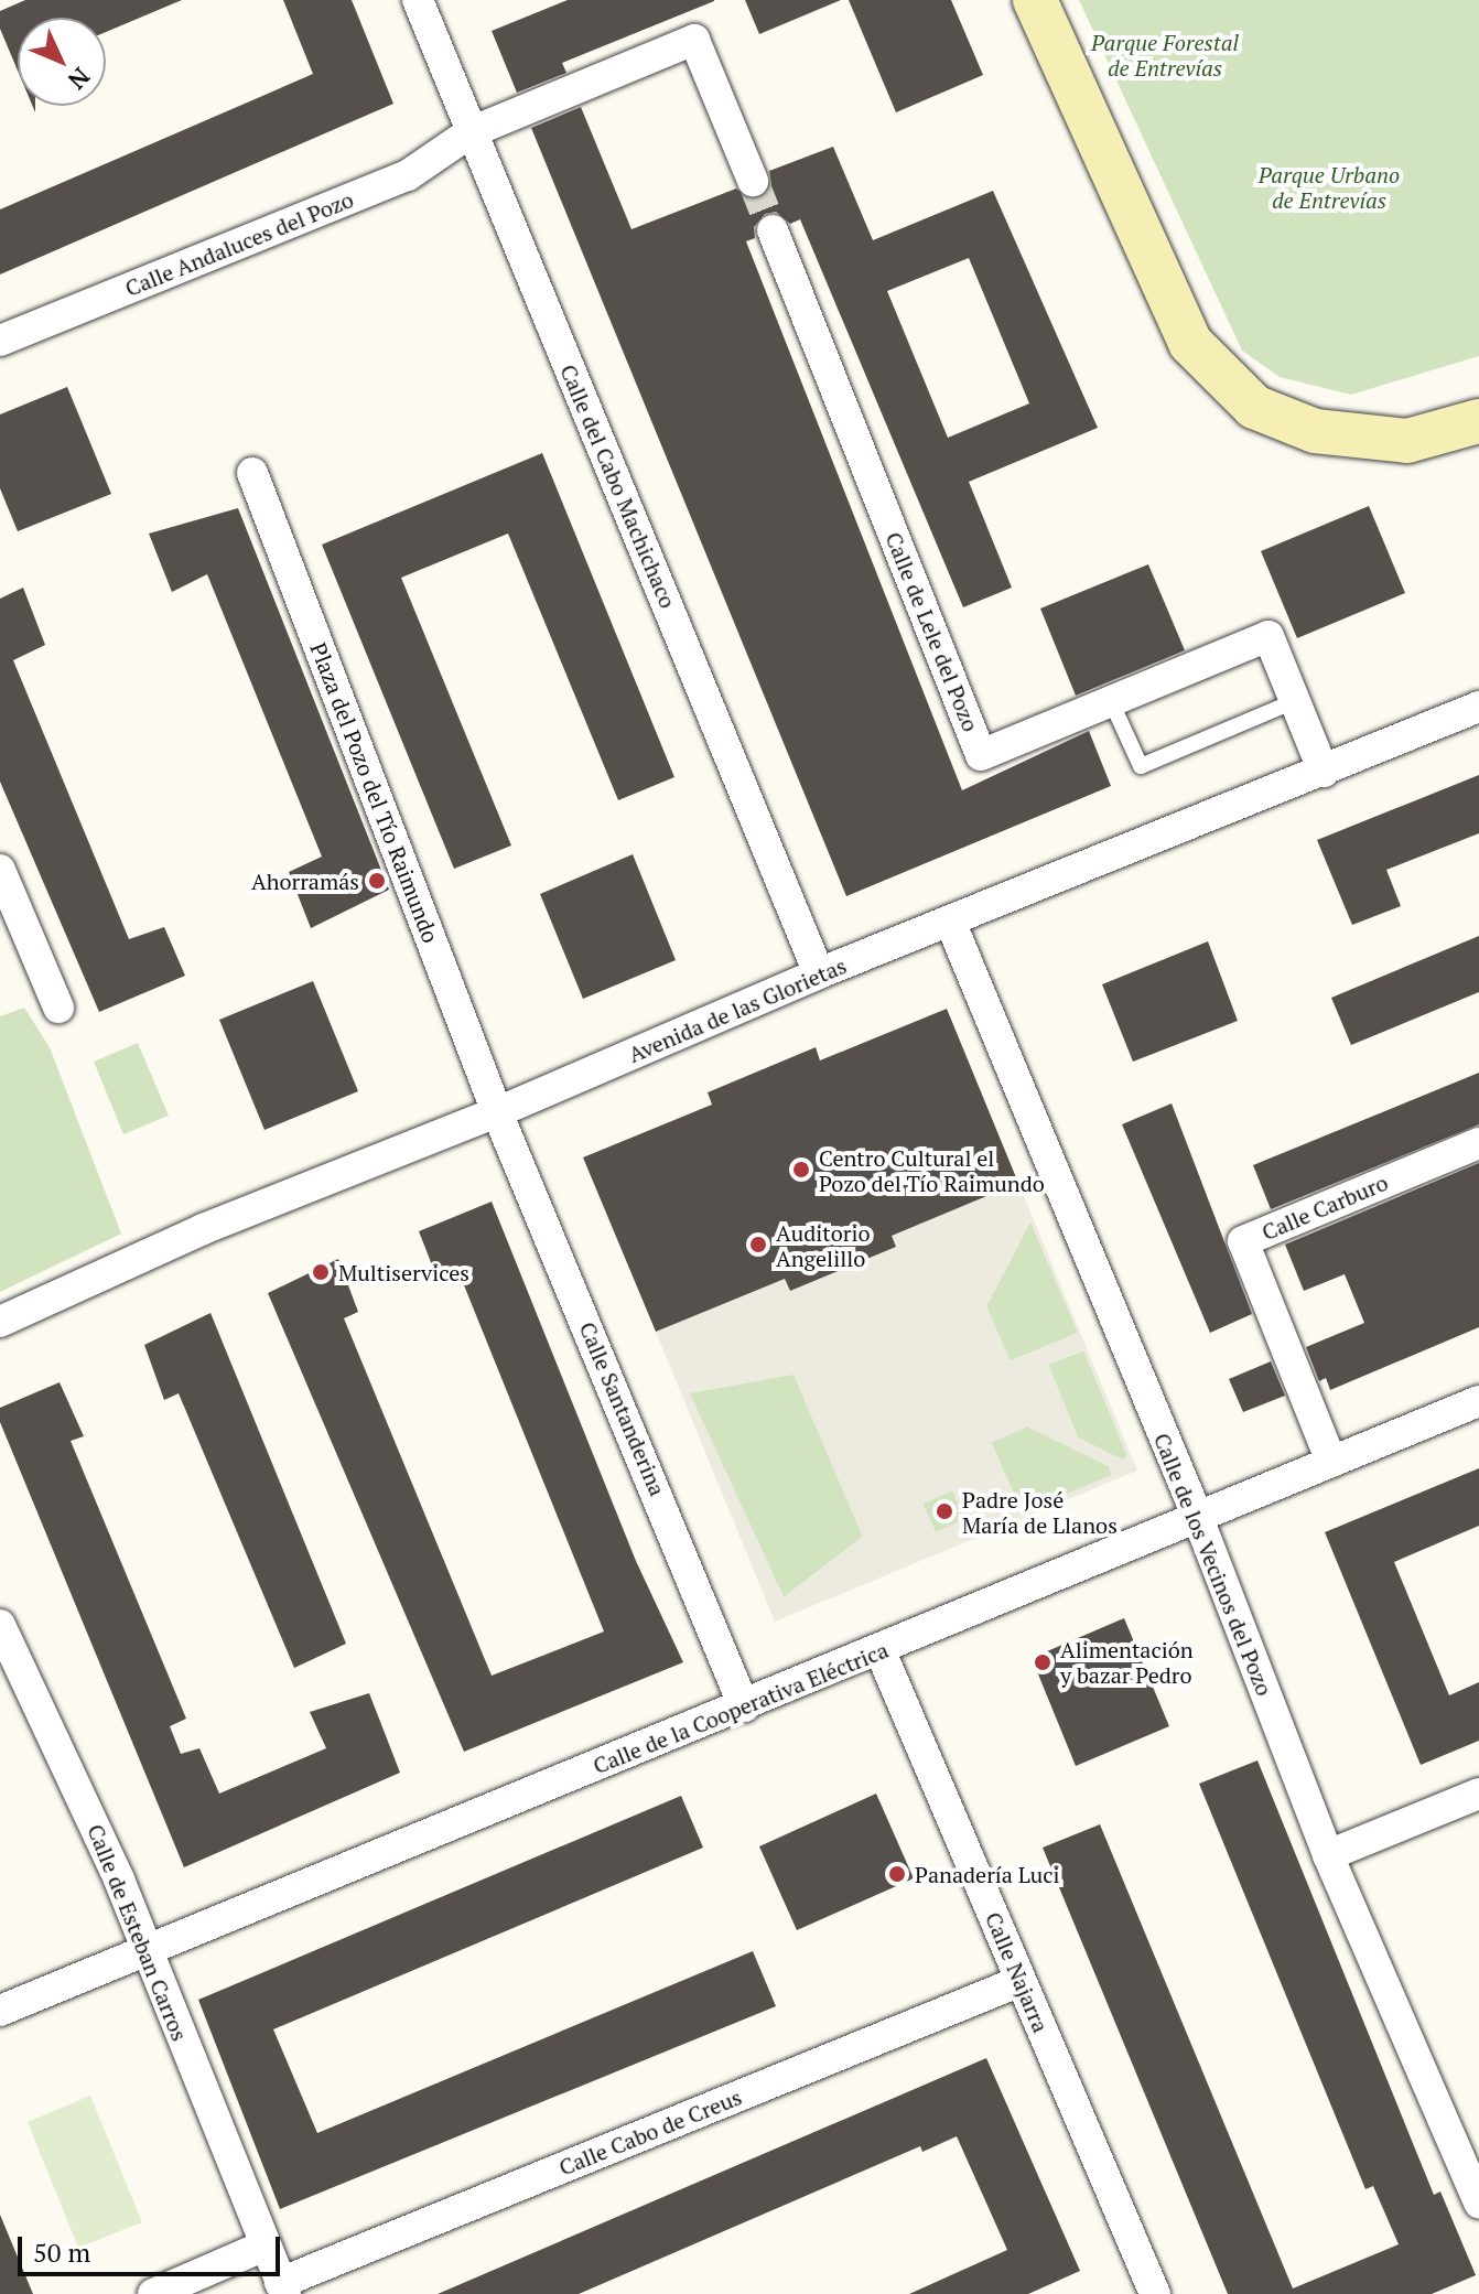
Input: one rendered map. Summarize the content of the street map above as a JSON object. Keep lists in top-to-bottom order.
{
  "streets": {
    "street": [
      "Calle Andaluces del Pozo",
      "Calle del Cabo Machichaco",
      "Calle de Lele del Pozo",
      "Plaza del Pozo del Tío Raimundo",
      "Avenida de las Glorietas",
      "Calle Carburo",
      "Calle Santanderina",
      "Calle de los Vecinos del Pozo",
      "Calle de la Cooperativa Eléctrica",
      "Calle de Esteban Carros",
      "Calle Najarra",
      "Calle Cabo de Creus"
    ]
  },
  "crossings": [
    ["Calle Andaluces del Pozo", "Calle del Cabo Machichaco"],
    ["Calle del Cabo Machichaco", "Avenida de las Glorietas"],
    ["Calle de Lele del Pozo", "Avenida de las Glorietas"],
    ["Plaza del Pozo del Tío Raimundo", "Avenida de las Glorietas"],
    ["Plaza del Pozo del Tío Raimundo", "Calle Santanderina"],
    ["Avenida de las Glorietas", "Calle Santanderina"],
    ["Avenida de las Glorietas", "Calle de los Vecinos del Pozo"],
    ["Calle Carburo", "Calle de la Cooperativa Eléctrica"],
    ["Calle Santanderina", "Calle de la Cooperativa Eléctrica"],
    ["Calle de los Vecinos del Pozo", "Calle de la Cooperativa Eléctrica"],
    ["Calle de la Cooperativa Eléctrica", "Calle de Esteban Carros"],
    ["Calle de la Cooperativa Eléctrica", "Calle Najarra"],
    ["Calle de Esteban Carros", "Calle Cabo de Creus"],
    ["Calle Najarra", "Calle Cabo de Creus"]
  ],
  "parks": ["Parque Forestal de Entrevías", "Parque Urbano de Entrevías"],
  "places": [
    "Ahorramás",
    "Centro Cultural el Pozo del Tío Raimundo",
    "Auditorio Angelillo",
    "Multiservices",
    "Padre José María de Llanos",
    "Alimentación y bazar Pedro",
    "Panadería Luci"
  ],
  "scale_bar": "50 m",
  "north": "bottom right"
}
